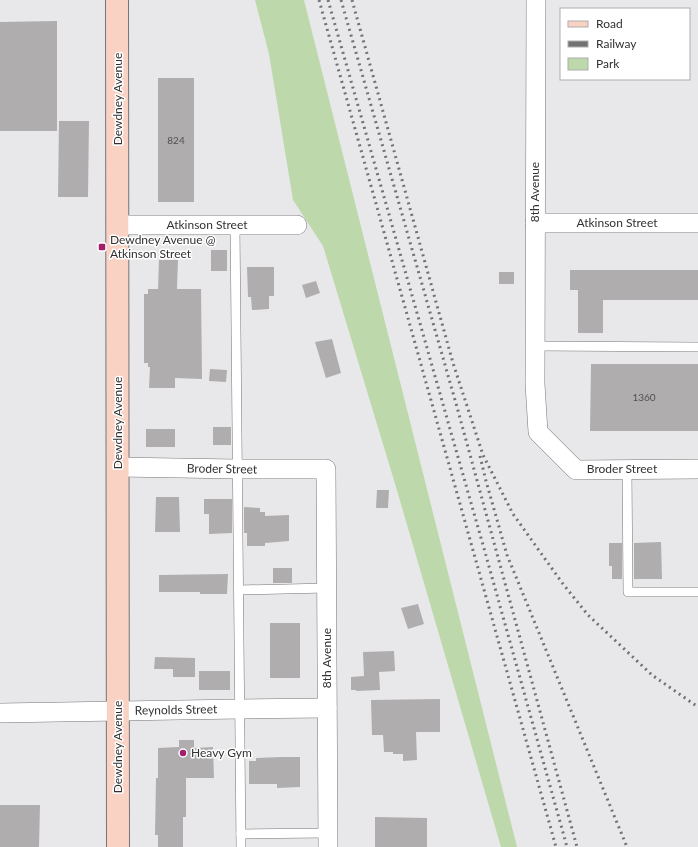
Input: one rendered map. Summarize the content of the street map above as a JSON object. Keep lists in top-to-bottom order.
{
  "streets": {
    "street": [
      "Dewdney Avenue",
      "8th Avenue",
      "Atkinson Street",
      "Broder Street",
      "Reynolds Street"
    ]
  },
  "crossings": [
    ["Dewdney Avenue", "Atkinson Street"],
    ["Dewdney Avenue", "Broder Street"],
    ["Dewdney Avenue", "Reynolds Street"],
    ["8th Avenue", "Atkinson Street"],
    ["8th Avenue", "Broder Street"],
    ["8th Avenue", "Reynolds Street"]
  ],
  "places": {
    "transit": ["Dewdney Avenue @ Atkinson Street"],
    "other": ["Heavy Gym"]
  },
  "house_numbers": ["824", "1360"],
  "legend": ["Road", "Railway", "Park"]
}
